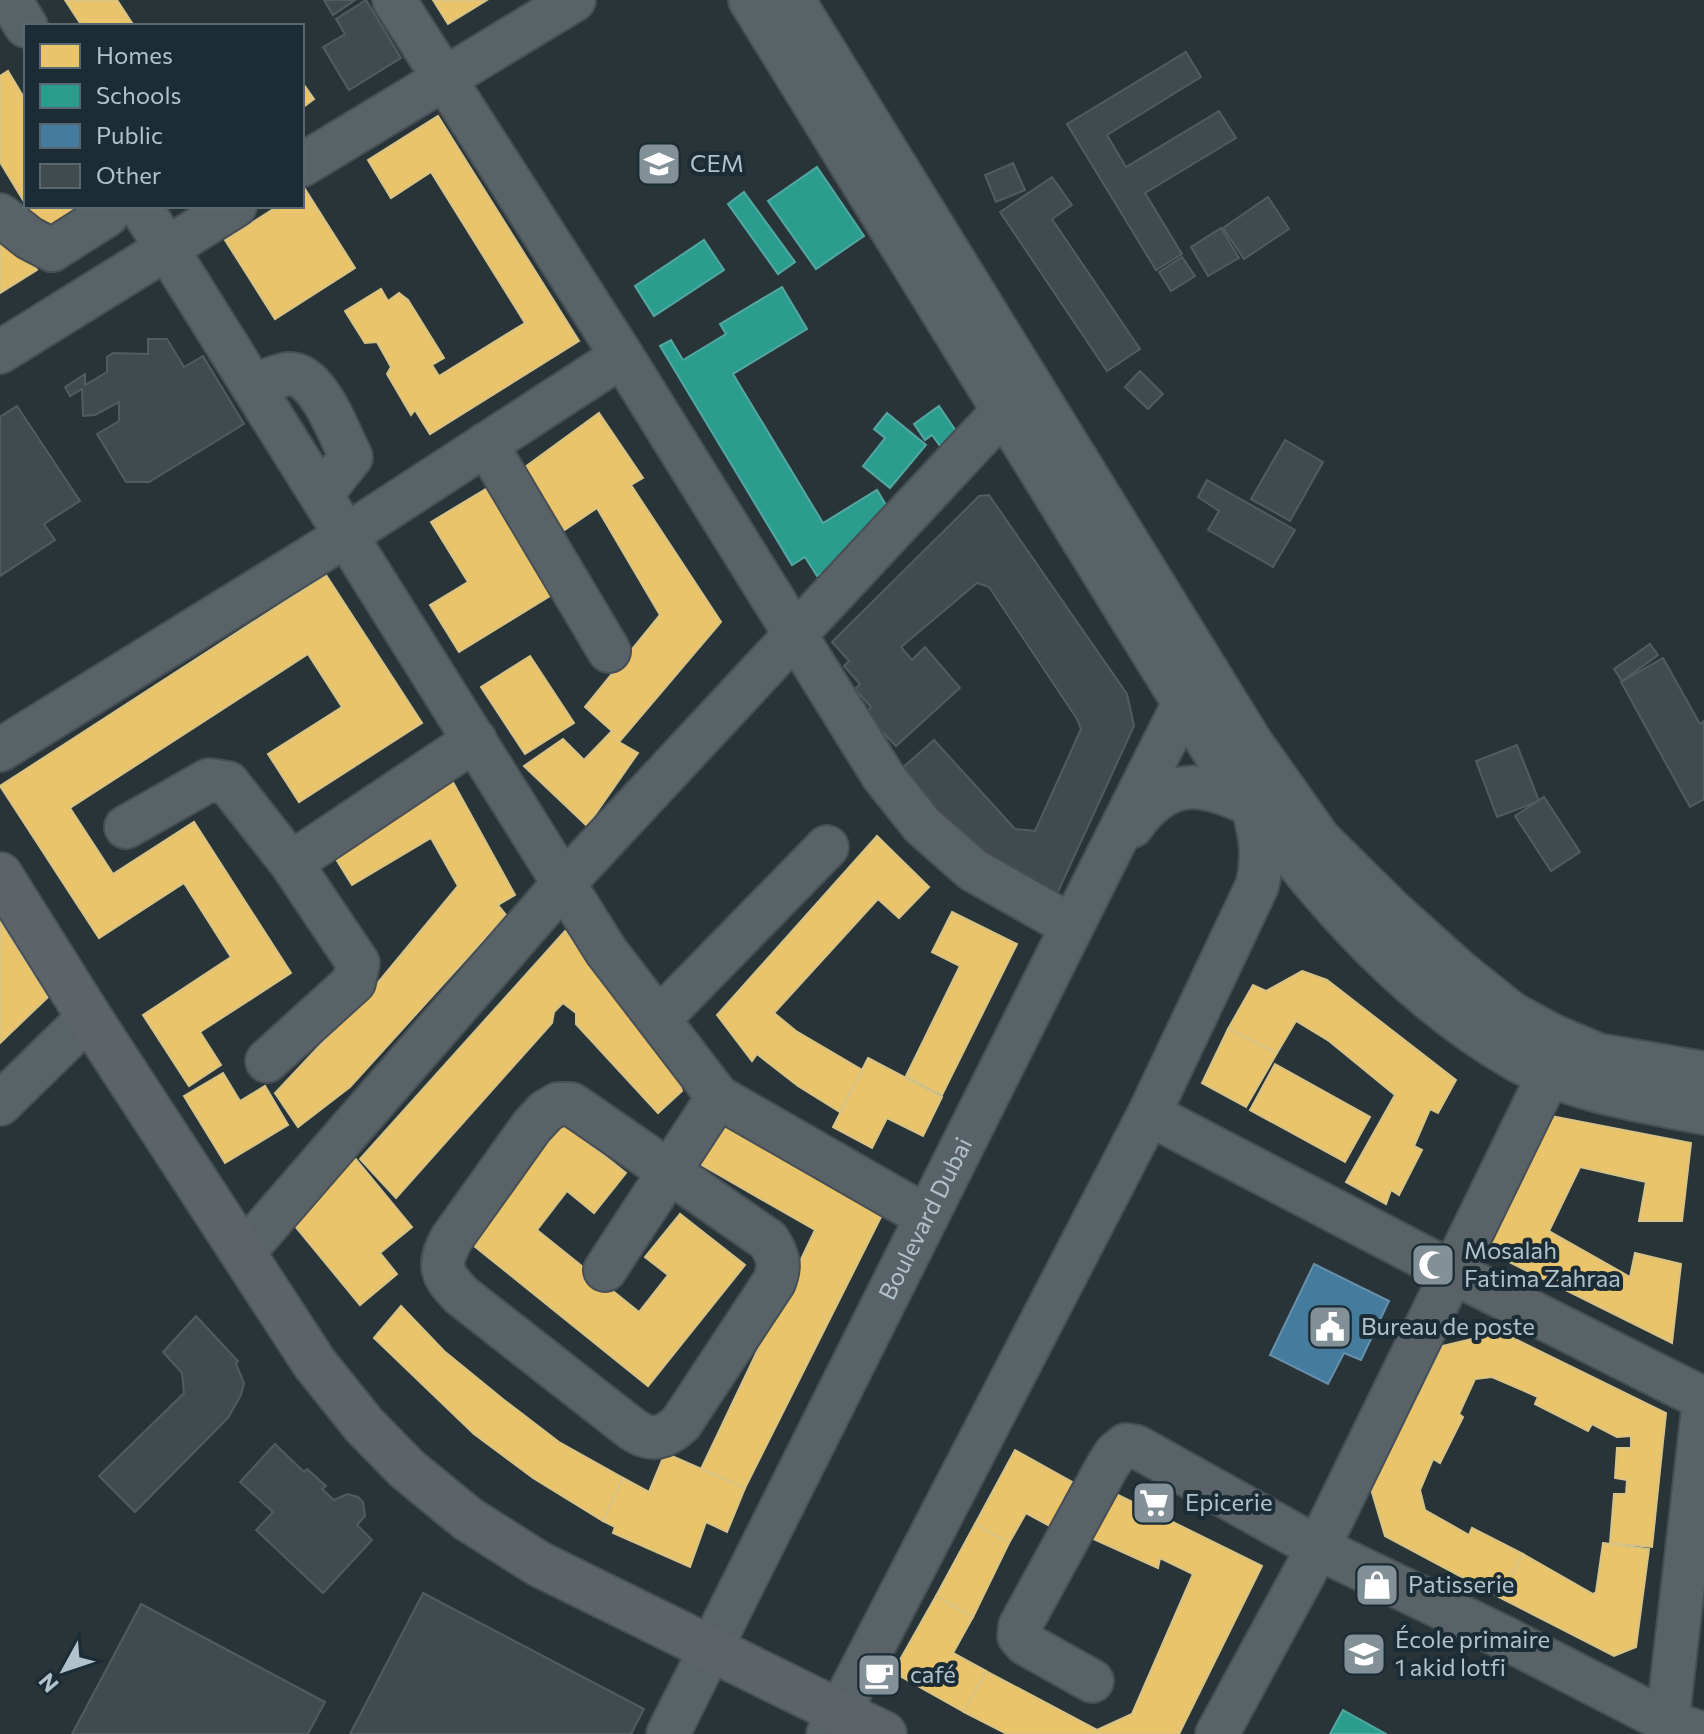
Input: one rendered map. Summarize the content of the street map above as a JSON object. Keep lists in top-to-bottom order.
{
  "streets": {
    "street": ["Boulevard Dubai"]
  },
  "places": {
    "school or university": ["CEM", "École primaire 1 akid lotfi"],
    "mosque": ["Mosalah Fatima Zahraa"],
    "public building": ["Bureau de poste"],
    "supermarket": ["Epicerie"],
    "shop": ["Patisserie"],
    "cafe": ["café"]
  },
  "legend": [
    "Homes",
    "Schools",
    "Public",
    "Other"
  ],
  "north": "bottom left"
}
